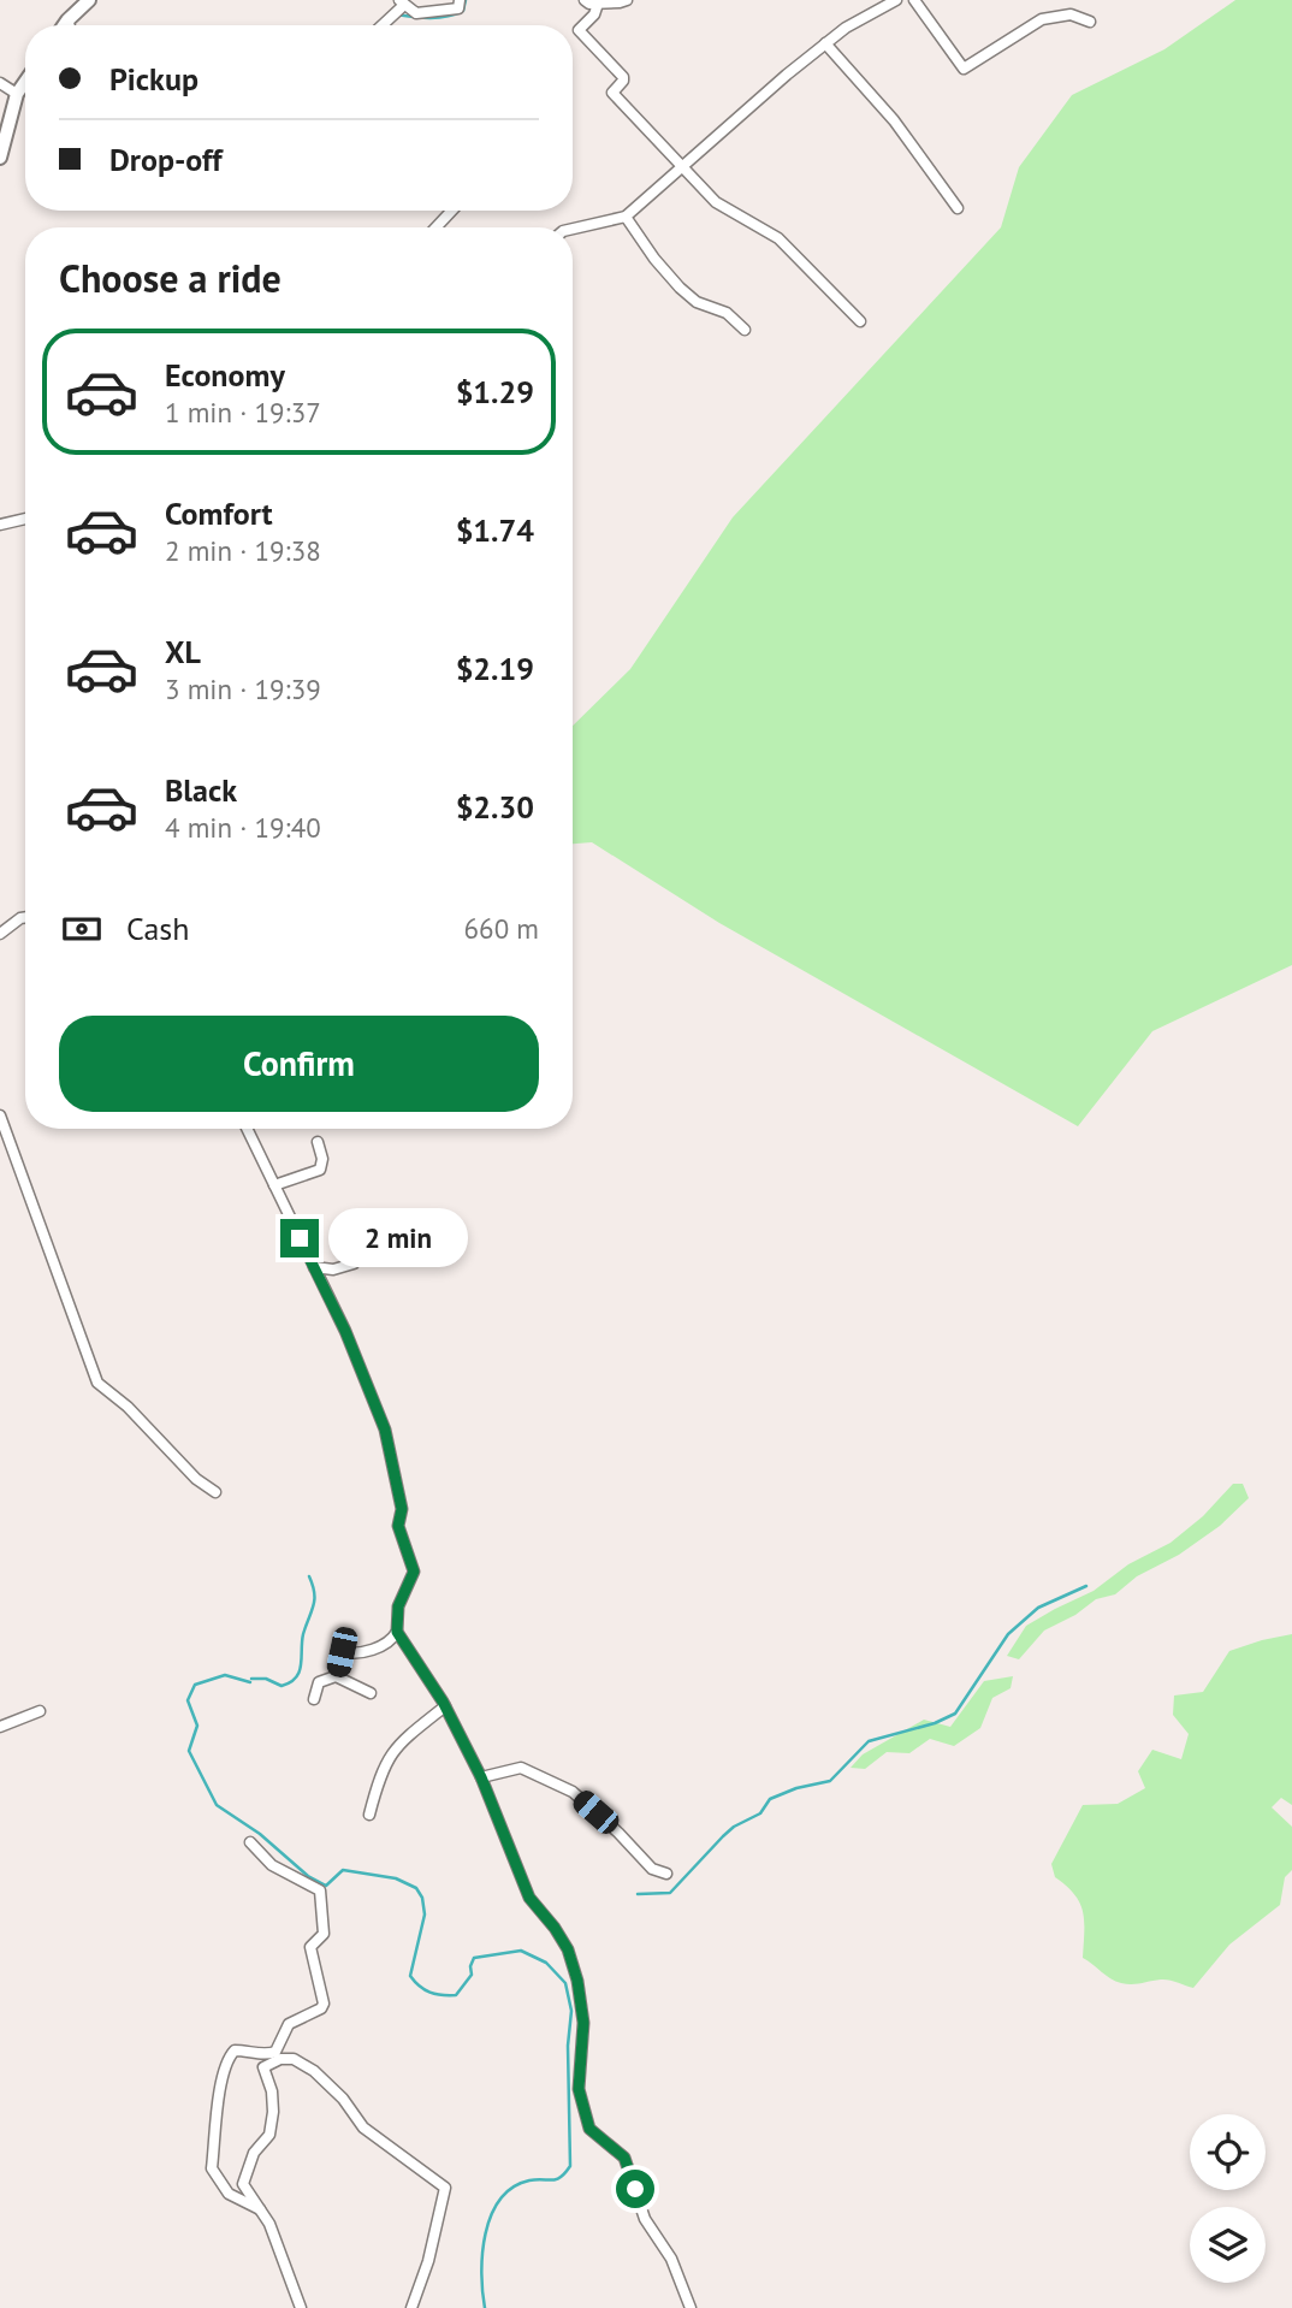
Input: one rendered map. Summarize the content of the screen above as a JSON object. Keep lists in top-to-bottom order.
{
  "page": {
    "banner": ["Pickup", "Drop-off"],
    "heading": "Choose a ride",
    "list": [
      {
        "name": "Economy",
        "note": "1 min · 19:37",
        "value": "$1.29"
      },
      {
        "name": "Comfort",
        "note": "2 min · 19:38",
        "value": "$1.74"
      },
      {
        "name": "XL",
        "note": "3 min · 19:39",
        "value": "$2.19"
      },
      {
        "name": "Black",
        "note": "4 min · 19:40",
        "value": "$2.30"
      }
    ],
    "pay": ["Cash", "660 m"],
    "buttons": "Confirm",
    "bubble": "2 min"
  }
}
